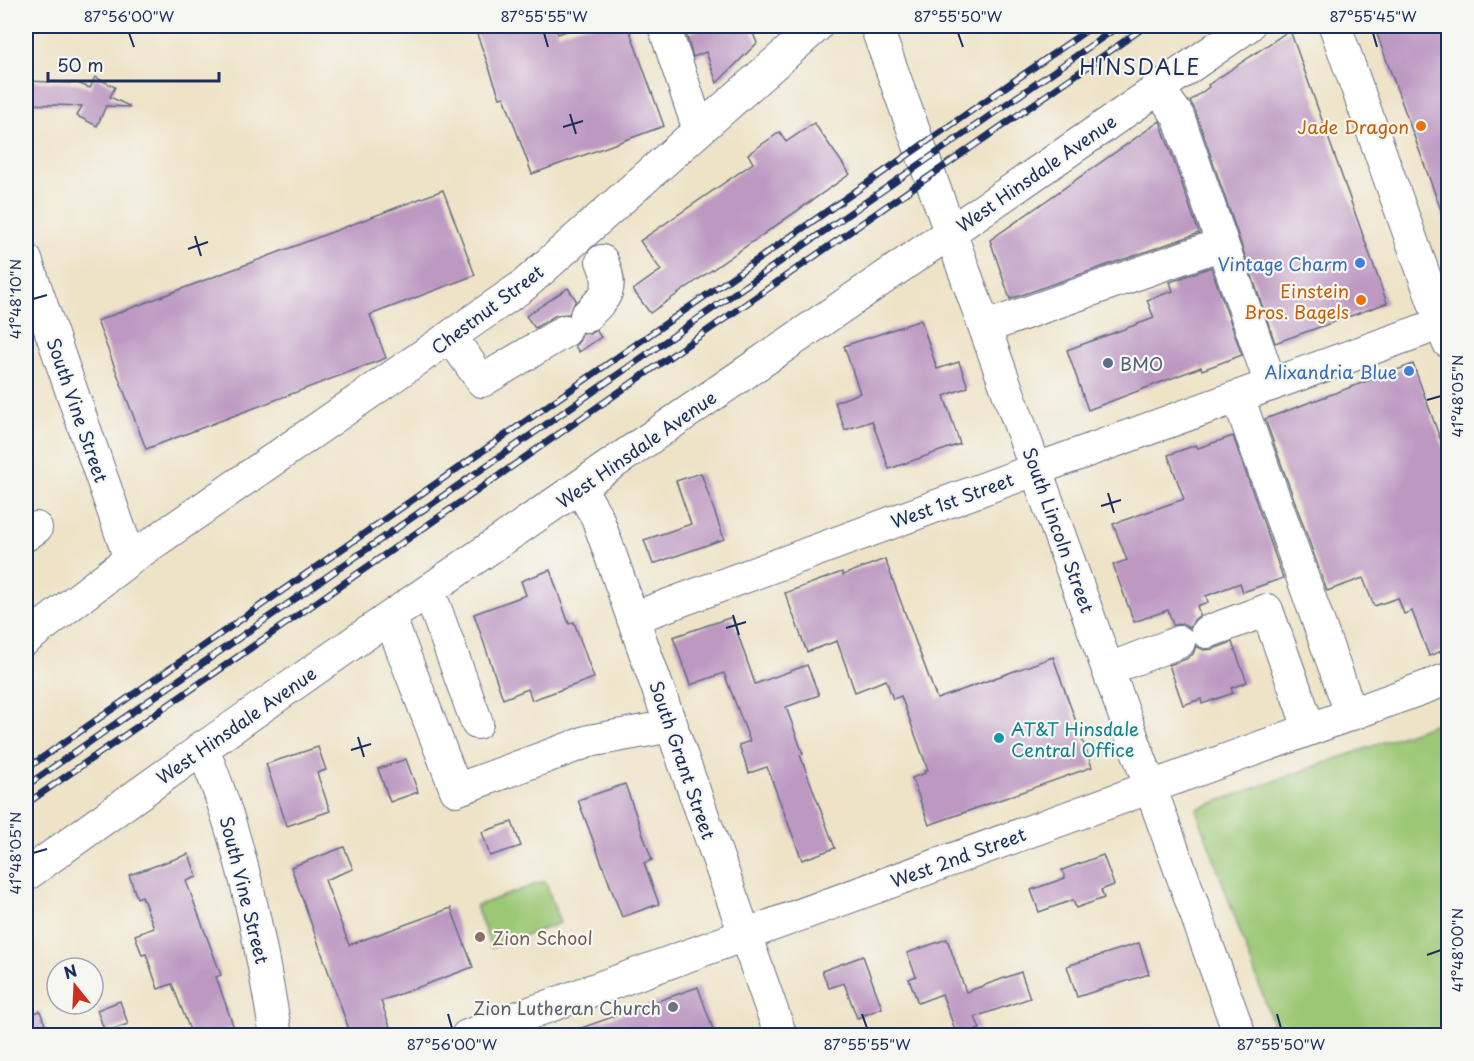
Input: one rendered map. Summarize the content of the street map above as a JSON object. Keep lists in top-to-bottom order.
{
  "streets": {
    "street": [
      "West Hinsdale Avenue",
      "Chestnut Street",
      "South Vine Street",
      "West 1st Street",
      "South Lincoln Street",
      "South Grant Street",
      "West 2nd Street"
    ]
  },
  "crossings": [
    ["West Hinsdale Avenue", "South Vine Street"],
    ["West Hinsdale Avenue", "South Lincoln Street"],
    ["West Hinsdale Avenue", "South Grant Street"],
    ["Chestnut Street", "South Vine Street"],
    ["West 1st Street", "South Lincoln Street"],
    ["West 1st Street", "South Grant Street"],
    ["South Lincoln Street", "West 2nd Street"],
    ["South Grant Street", "West 2nd Street"]
  ],
  "districts": ["HINSDALE"],
  "places": [
    "Jade Dragon",
    "Vintage Charm",
    "Einstein Bros. Bagels",
    "BMO",
    "Alixandria Blue",
    "AT&T Hinsdale Central Office",
    "Zion School",
    "Zion Lutheran Church"
  ],
  "scale_bar": "50 m",
  "north": "top",
  "coordinates": [
    "87°56'00\"W",
    "87°55'55\"W",
    "87°55'50\"W",
    "87°55'45\"W",
    "41°48'10\"N",
    "41°48'05\"N",
    "41°48'00\"N"
  ]
}
